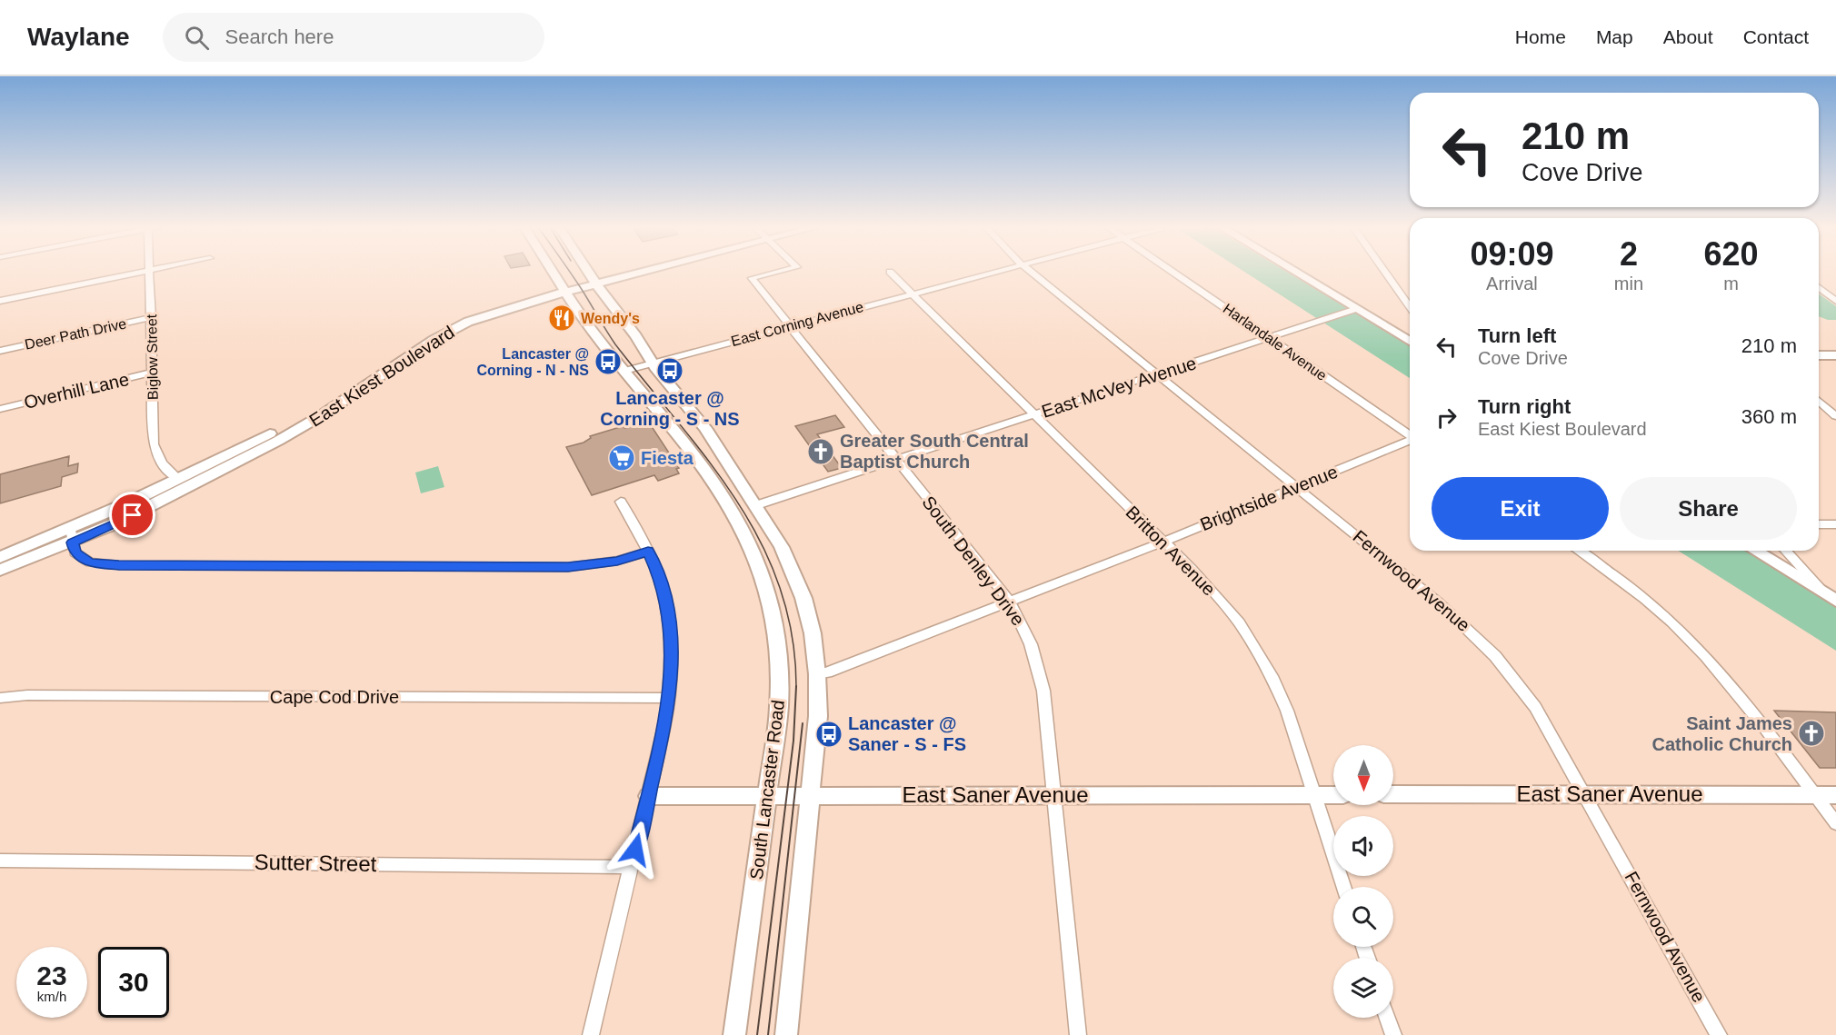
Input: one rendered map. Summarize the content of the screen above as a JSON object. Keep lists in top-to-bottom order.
{
  "streets": {
    "main road": ["East Kiest Boulevard", "South Lancaster Road", "East Saner Avenue"],
    "street": [
      "East Corning Avenue",
      "Deer Path Drive",
      "Harlandale Avenue",
      "Biglow Street",
      "East McVey Avenue",
      "Overhill Lane",
      "Brightside Avenue",
      "Britton Avenue",
      "South Denley Drive",
      "Fernwood Avenue",
      "Cape Cod Drive",
      "Sutter Street"
    ]
  },
  "crossings": [
    ["East Corning Avenue", "Britton Avenue"],
    ["East Corning Avenue", "South Denley Drive"],
    ["East Corning Avenue", "South Lancaster Road"],
    ["Deer Path Drive", "Biglow Street"],
    ["Harlandale Avenue", "East McVey Avenue"],
    ["Biglow Street", "East Kiest Boulevard"],
    ["Biglow Street", "Overhill Lane"],
    ["East Kiest Boulevard", "South Lancaster Road"],
    ["East McVey Avenue", "Britton Avenue"],
    ["East McVey Avenue", "South Denley Drive"],
    ["East McVey Avenue", "Fernwood Avenue"],
    ["Brightside Avenue", "Britton Avenue"],
    ["Brightside Avenue", "South Denley Drive"],
    ["Brightside Avenue", "Fernwood Avenue"],
    ["Britton Avenue", "East Saner Avenue"],
    ["South Denley Drive", "East Saner Avenue"],
    ["Fernwood Avenue", "East Saner Avenue"],
    ["South Lancaster Road", "East Saner Avenue"]
  ],
  "places": {
    "restaurant": ["Wendy's"],
    "bus stop": ["Lancaster @ Corning - N - NS", "Lancaster @ Corning - S - NS", "Lancaster @ Saner - S - FS"],
    "church": ["Greater South Central Baptist Church", "Saint James Catholic Church"],
    "supermarket": ["Fiesta"]
  },
  "north": "bottom",
  "page": {
    "header": "Waylane",
    "search": "Search here",
    "nav": [
      "Home",
      "Map",
      "About",
      "Contact"
    ],
    "turn": ["210 m", "Cove Drive"],
    "eta": [
      "09:09",
      "Arrival",
      "2",
      "min",
      "620",
      "m"
    ],
    "list": [
      {
        "name": "Turn left",
        "note": "Cove Drive",
        "value": "210 m"
      },
      {
        "name": "Turn right",
        "note": "East Kiest Boulevard",
        "value": "360 m"
      }
    ],
    "buttons": ["Exit", "Share"],
    "speed": "23 km/h",
    "limit": "30"
  }
}
